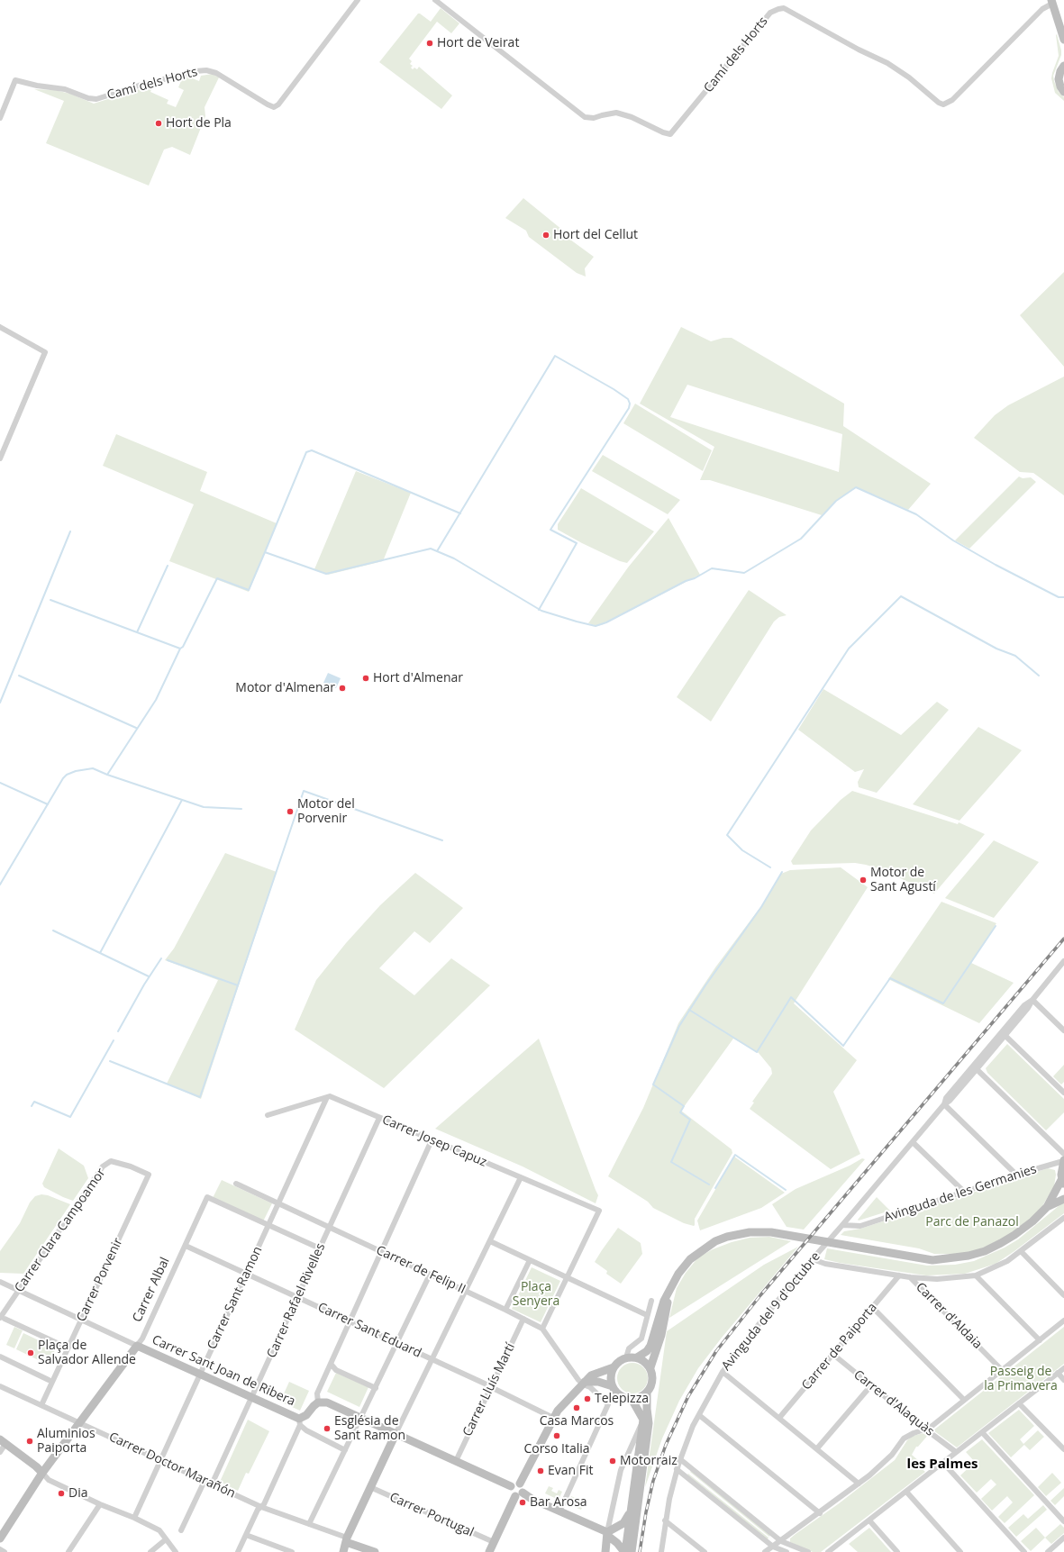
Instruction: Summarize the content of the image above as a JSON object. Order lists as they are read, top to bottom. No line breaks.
{"streets":{"street":["Camí dels Horts","Carrer Josep Capuz","Avinguda de les Germanies","Carrer Clara Campoamor","Carrer de Felip II","Carrer Porvenir","Carrer Albal","Carrer Sant Ramon","Carrer Rafael Rivelles","Avinguda del 9 d'Octubre","Carrer d'Aldaia","Carrer Sant Eduard","Carrer de Paiporta","Carrer Sant Joan de Ribera","Carrer Lluís Martí","Carrer d'Alaquàs","Carrer Doctor Marañón","Carrer Portugal"]},"crossings":[["Carrer Josep Capuz","Carrer Sant Ramon"],["Carrer Josep Capuz","Carrer Rafael Rivelles"],["Avinguda de les Germanies","Avinguda del 9 d'Octubre"],["Carrer Clara Campoamor","Carrer Porvenir"],["Carrer Clara Campoamor","Carrer Sant Joan de Ribera"],["Carrer de Felip II","Carrer Sant Ramon"],["Carrer de Felip II","Carrer Rafael Rivelles"],["Carrer de Felip II","Carrer Lluís Martí"],["Carrer Porvenir","Carrer Sant Joan de Ribera"],["Carrer Porvenir","Carrer Doctor Marañón"],["Carrer Albal","Carrer Sant Ramon"],["Carrer Albal","Carrer Sant Eduard"],["Carrer Albal","Carrer Sant Joan de Ribera"],["Carrer Albal","Carrer Doctor Marañón"],["Carrer Sant Ramon","Carrer Sant Eduard"],["Carrer Sant Ramon","Carrer Sant Joan de Ribera"],["Carrer Sant Ramon","Carrer Doctor Marañón"],["Carrer Rafael Rivelles","Carrer Sant Eduard"],["Carrer Rafael Rivelles","Carrer Sant Joan de Ribera"],["Carrer Rafael Rivelles","Carrer Doctor Marañón"],["Carrer Sant Eduard","Carrer Lluís Martí"],["Carrer de Paiporta","Carrer d'Alaquàs"]],"districts":["les Palmes"],"parks":["Parc de Panazol","Plaça Senyera","Passeig de la Primavera"],"places":["Hort de Veirat","Hort de Pla","Hort del Cellut","Hort d'Almenar","Motor d'Almenar","Motor del Porvenir","Motor de Sant Agustí","Plaça de Salvador Allende","Telepizza","Casa Marcos","Església de Sant Ramon","Corso Italia","Aluminios Paiporta","Motorraiz","Evan Fit","Dia","Bar Arosa"]}
